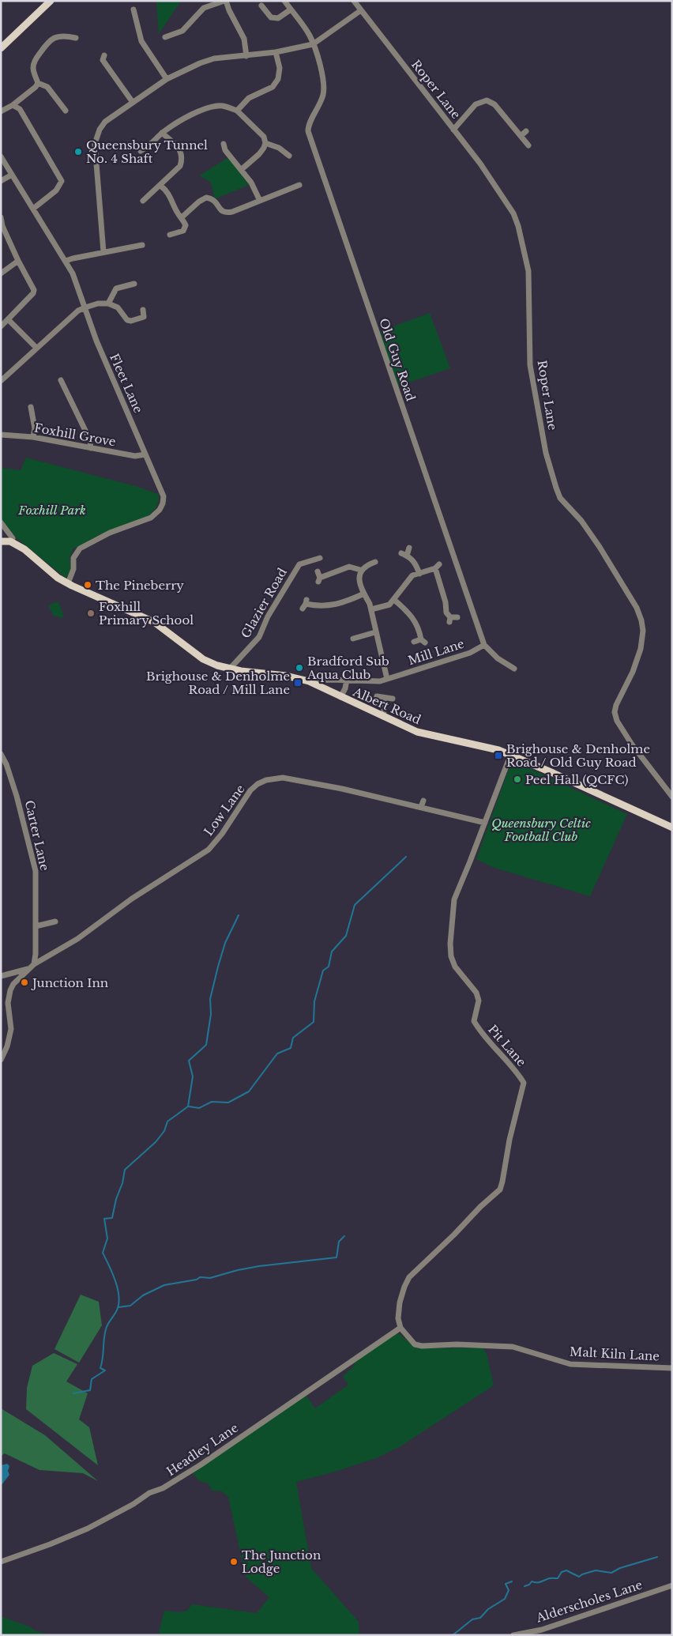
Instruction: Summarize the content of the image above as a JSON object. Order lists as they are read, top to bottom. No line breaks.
{"streets":{"main road":["Albert Road"],"street":["Roper Lane","Old Guy Road","Fleet Lane","Foxhill Grove","Glazier Road","Mill Lane","Low Lane","Carter Lane","Pit Lane","Malt Kiln Lane","Headley Lane","Alderscholes Lane"]},"crossings":[["Old Guy Road","Mill Lane"],["Fleet Lane","Foxhill Grove"],["Fleet Lane","Albert Road"],["Glazier Road","Albert Road"],["Mill Lane","Albert Road"],["Albert Road","Pit Lane"],["Low Lane","Carter Lane"],["Low Lane","Pit Lane"],["Pit Lane","Malt Kiln Lane"],["Pit Lane","Headley Lane"],["Malt Kiln Lane","Headley Lane"]],"parks":["Foxhill Park","Queensbury Celtic Football Club"],"places":{"other":["Queensbury Tunnel No. 4 Shaft","The Pineberry","Foxhill Primary School","Bradford Sub Aqua Club","Peel Hall (QCFC)","Junction Inn","The Junction Lodge"],"transit":["Brighouse & Denholme Road / Mill Lane","Brighouse & Denholme Road / Old Guy Road"]}}
